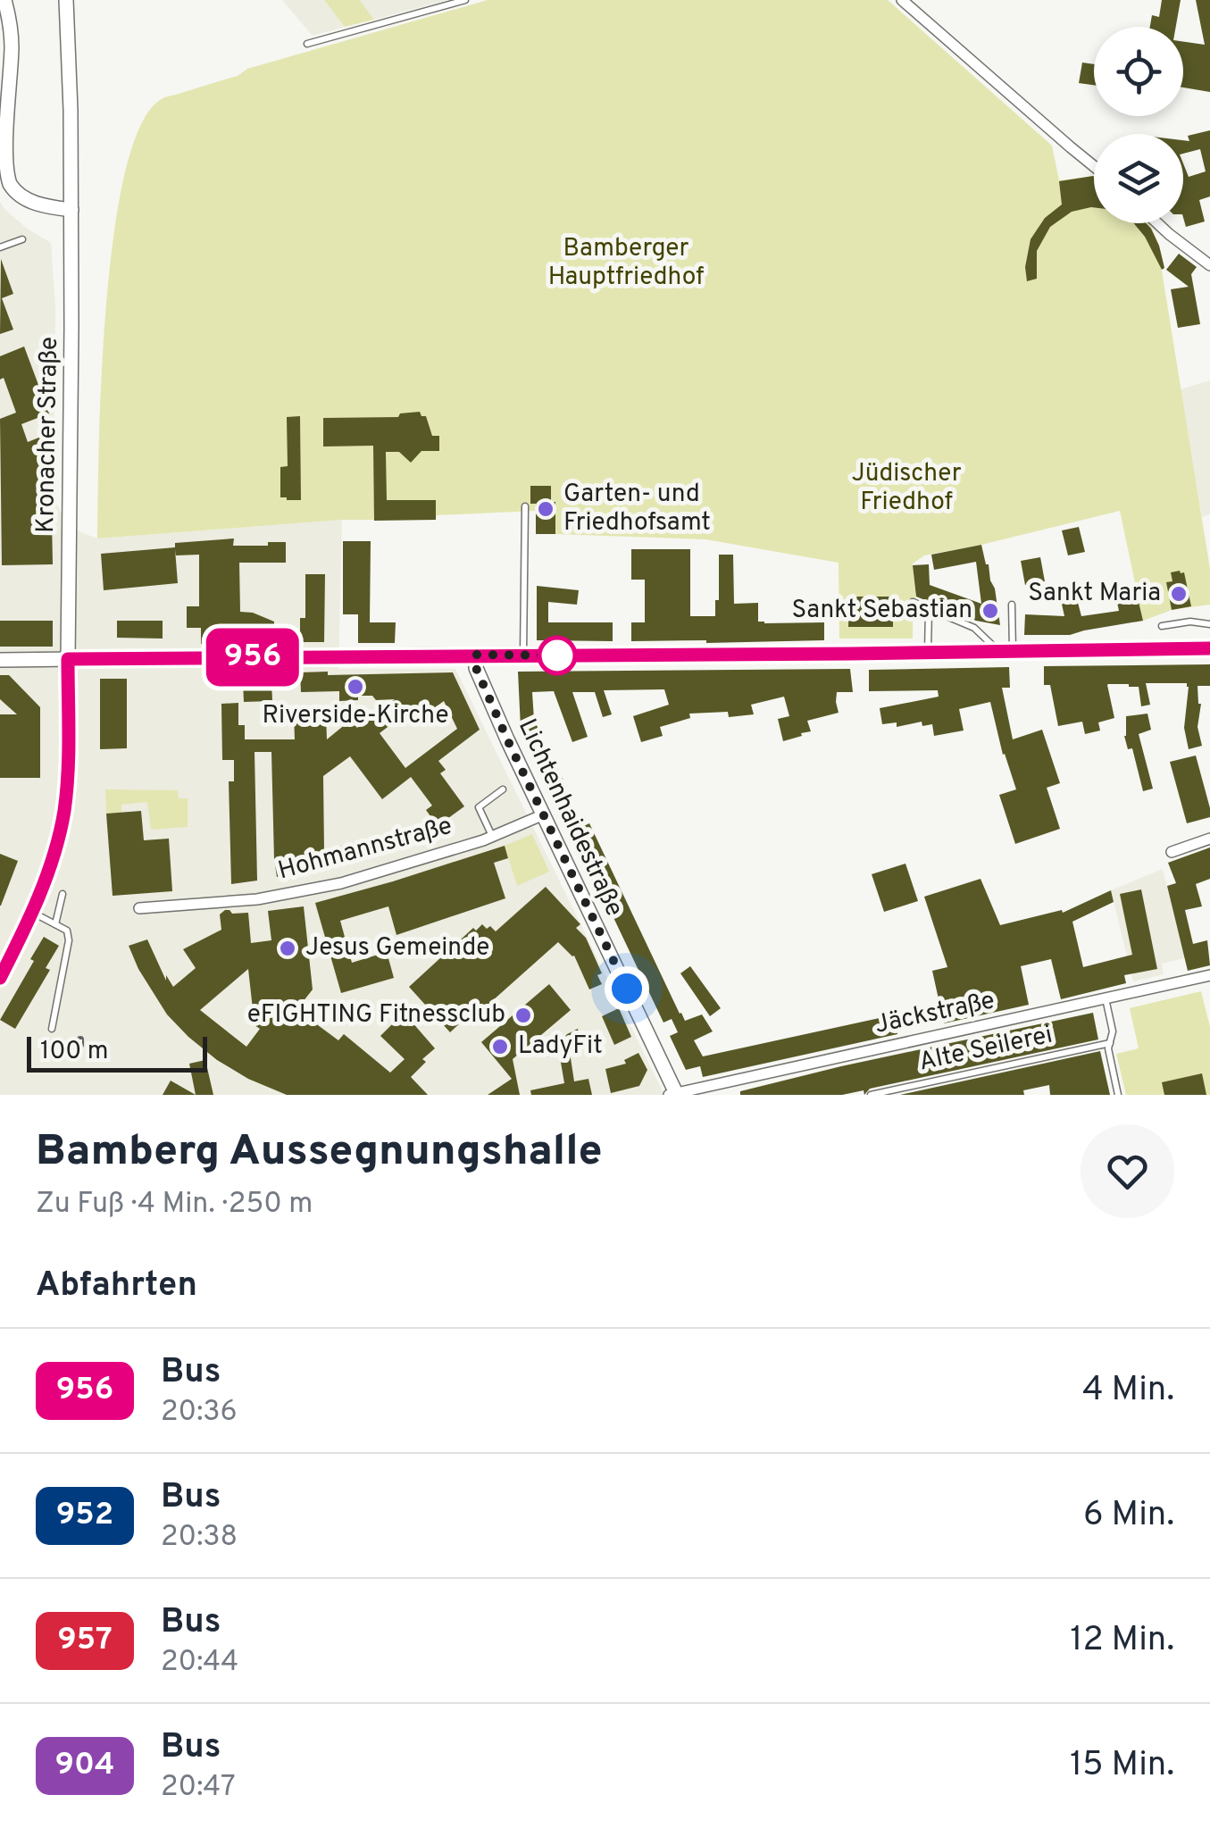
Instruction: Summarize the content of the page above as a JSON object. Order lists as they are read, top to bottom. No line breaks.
{"streets":{"street":["Kronacher Straße","Lichtenhaidestraße","Hohmannstraße","Jäckstraße"],"lane":["Alte Seilerei"]},"crossings":[["Lichtenhaidestraße","Hohmannstraße"],["Lichtenhaidestraße","Jäckstraße"]],"parks":["Bamberger Hauptfriedhof","Jüdischer Friedhof"],"places":["Garten- und Friedhofsamt","Sankt Maria","Sankt Sebastian","Riverside-Kirche","Jesus Gemeinde","eFIGHTING Fitnessclub","LadyFit"],"lines":["bus line 956"],"scale_bar":"100 m","page":{"on_map":"956","scale":"100 m","heading":[["Bamberg Aussegnungshalle","Zu Fuß · 4 Min. · 250 m"],"Abfahrten"],"list":[{"mark":"956","name":"Bus","note":"20:36","value":"4 Min."},{"mark":"952","name":"Bus","note":"20:38","value":"6 Min."},{"mark":"957","name":"Bus","note":"20:44","value":"12 Min."},{"mark":"904","name":"Bus","note":"20:47","value":"15 Min."}]}}
